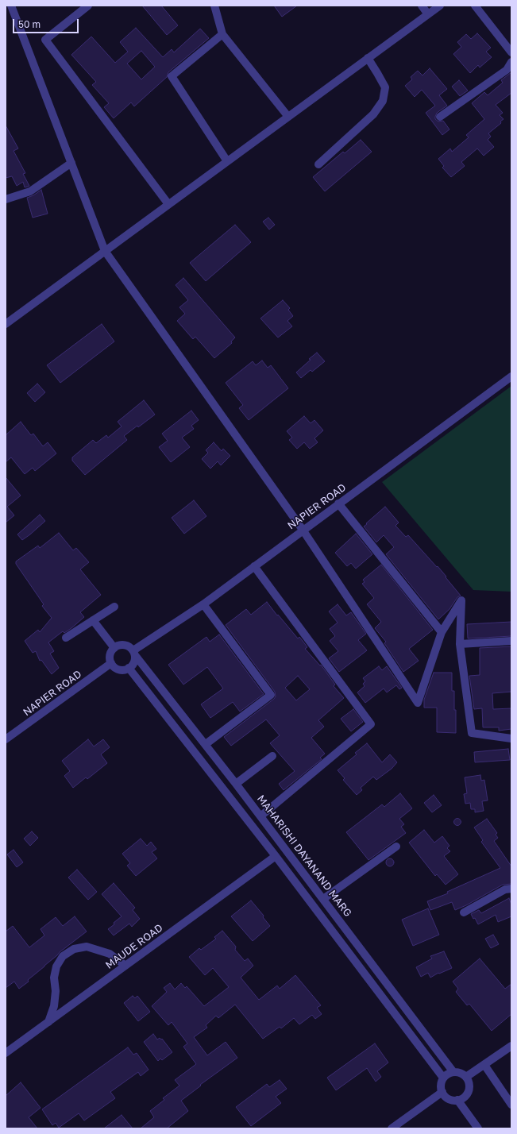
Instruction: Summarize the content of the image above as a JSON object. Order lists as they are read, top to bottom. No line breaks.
{"streets":{"street":["NAPIER ROAD","MAHARISHI DAYANAND MARG","MAUDE ROAD"]},"crossings":[["NAPIER ROAD","MAHARISHI DAYANAND MARG"]],"scale_bar":"50 m"}
